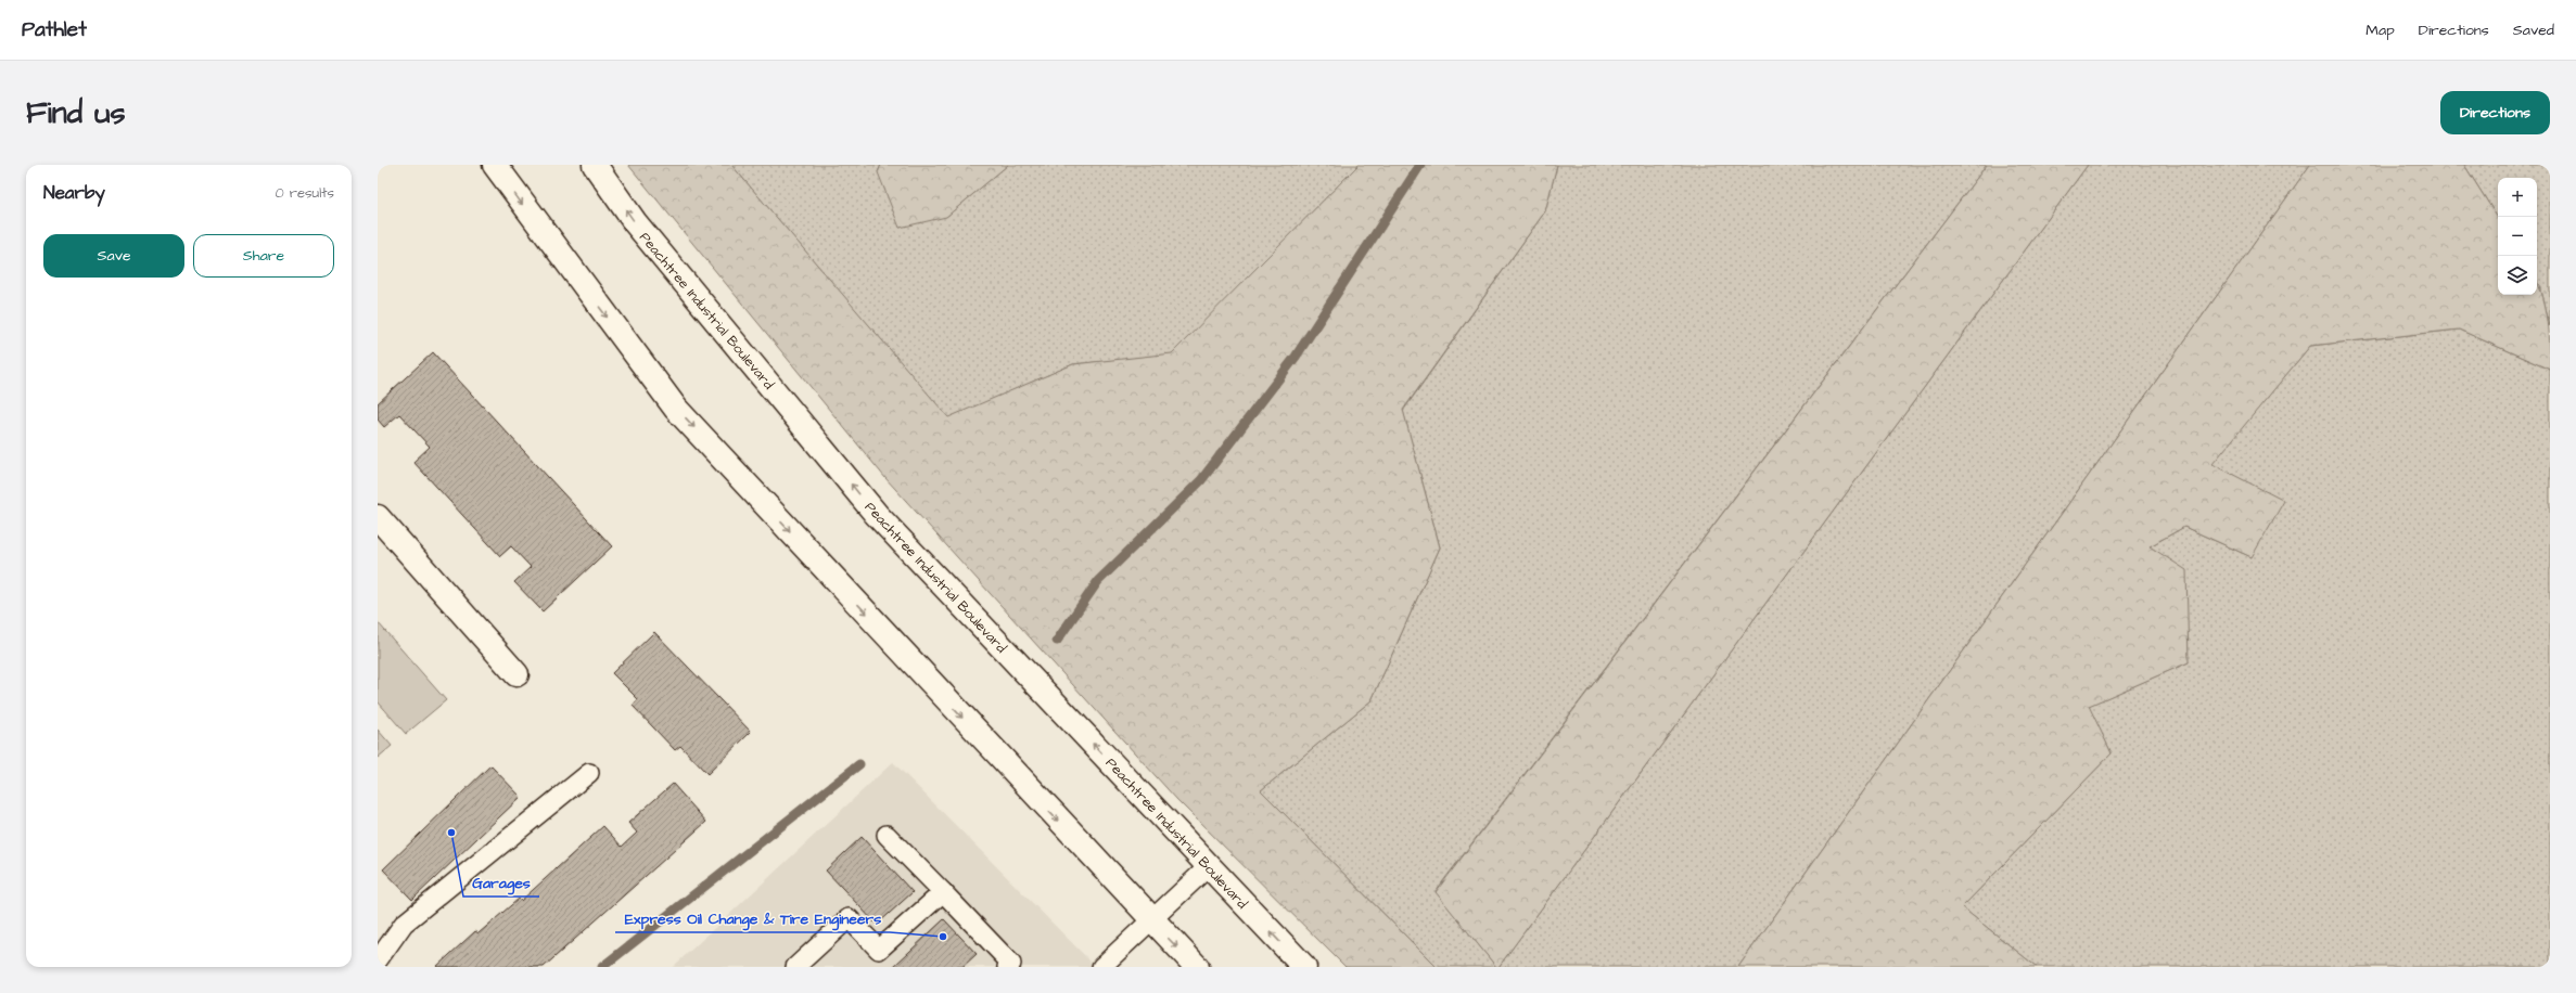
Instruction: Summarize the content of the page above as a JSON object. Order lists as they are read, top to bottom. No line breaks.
{"streets":{"main road":["Peachtree Industrial Boulevard"]},"places":["Garages","Express Oil Change & Tire Engineers"],"page":{"header":"Pathlet","nav":["Map","Directions","Saved"],"buttons":["Directions",["Save","Share"]],"title":"Find us","heading":["Nearby","0 results"],"map_buttons":["+","−"]}}
